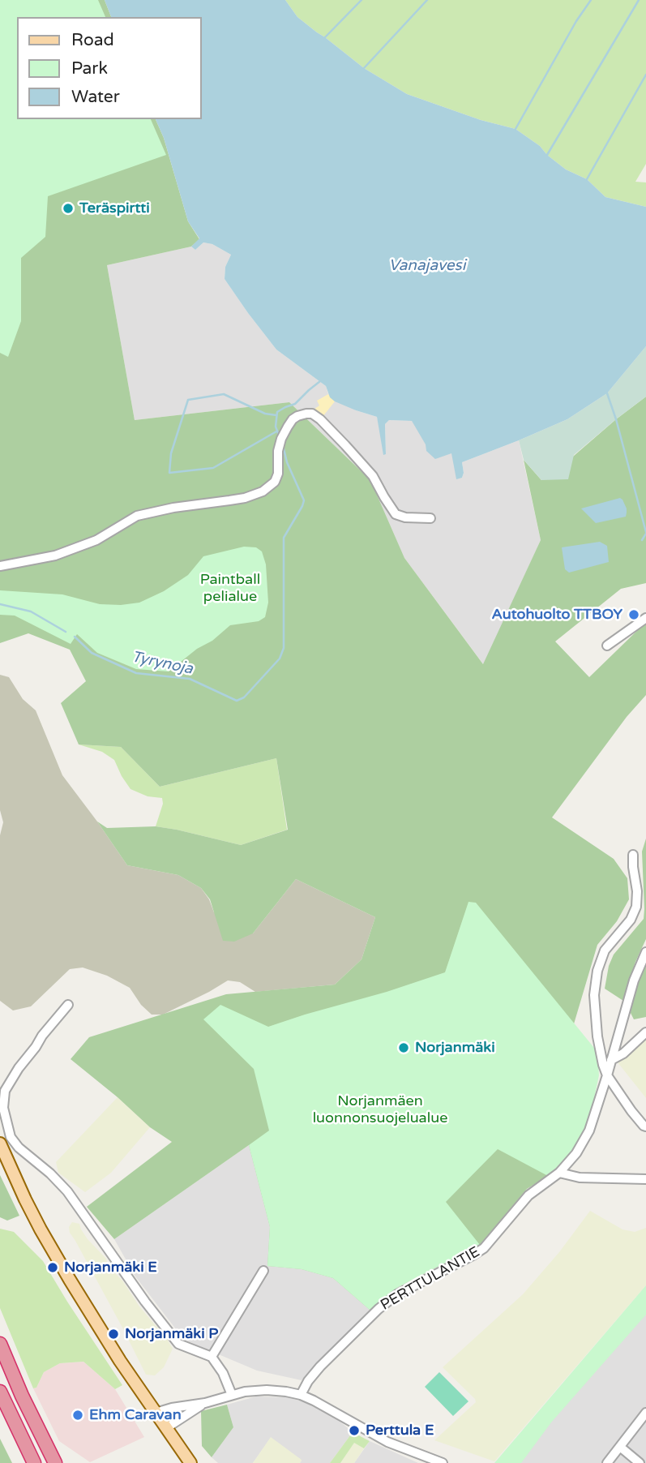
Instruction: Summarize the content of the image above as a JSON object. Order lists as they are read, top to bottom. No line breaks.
{"streets":{"street":["PERTTULANTIE"]},"water":["Vanajavesi","Tyrynoja"],"parks":["Paintball pelialue","Norjanmäen luonnonsuojelualue"],"places":["Teräspirtti","Autohuolto TTBOY","Norjanmäki","Norjanmäki E","Norjanmäki P","Ehm Caravan","Perttula E"],"legend":["Road","Park","Water"]}
